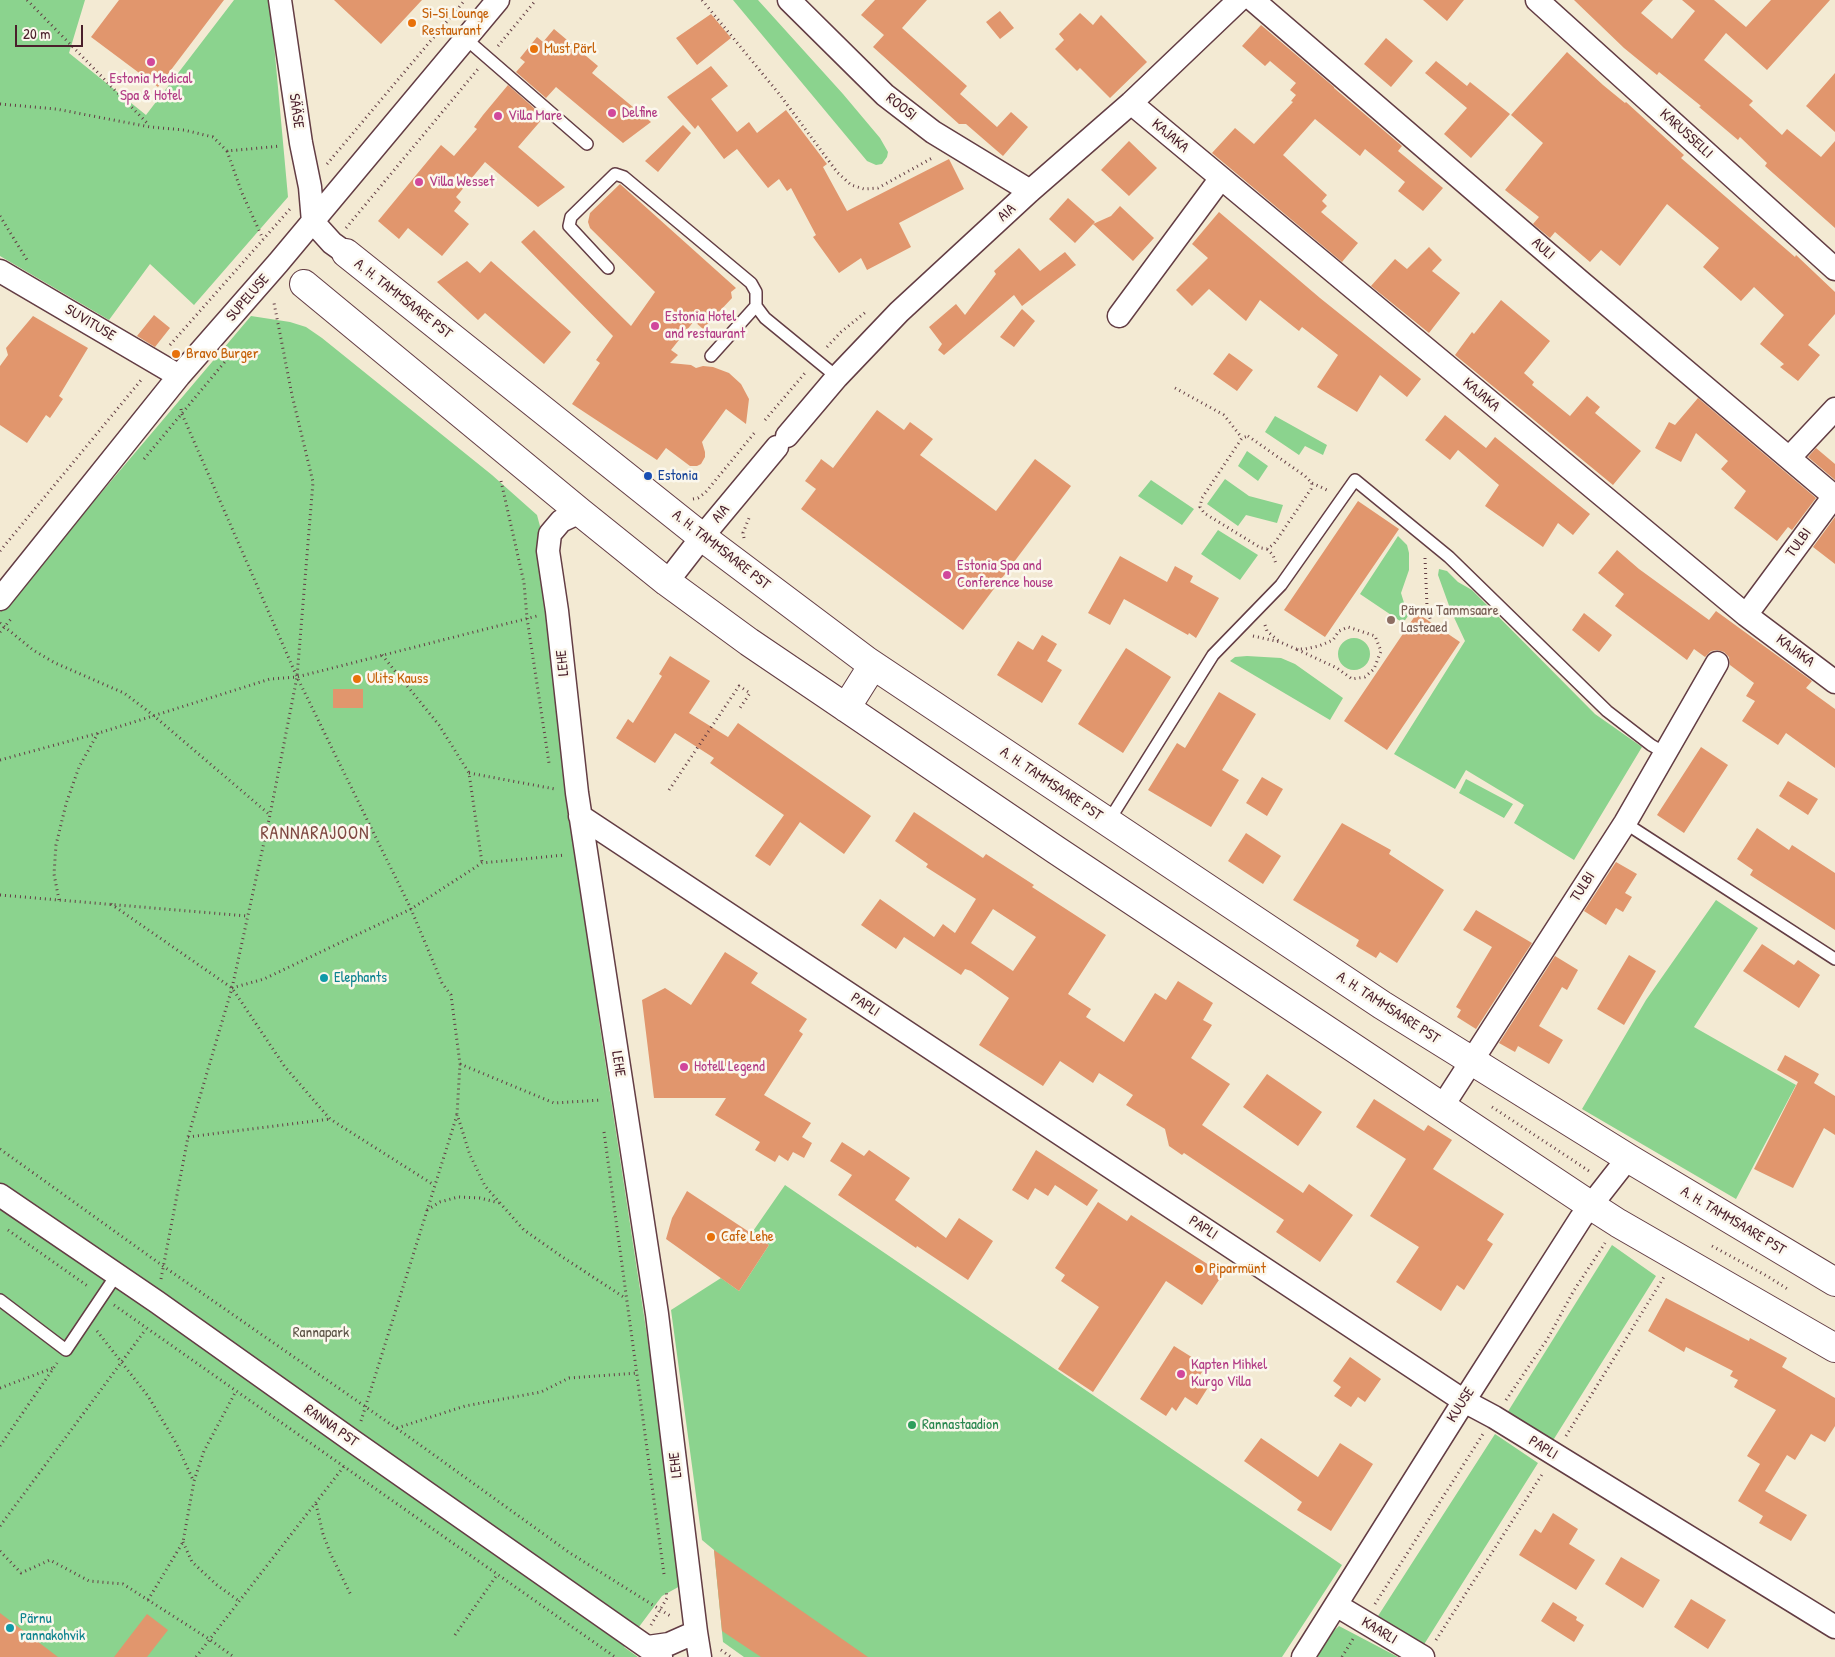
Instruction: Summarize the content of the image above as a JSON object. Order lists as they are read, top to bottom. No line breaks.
{"streets":{"street":["ROOSI","SÄÄSE","KARUSSELLI","KAJAKA","AIA","AULI","SUPELUSE","A. H. TAMMSAARE PST","SUVITUSE","TULBI","LEHE","PAPLI","KUUSE","RANNA PST","KAARLI"]},"crossings":[["ROOSI","AIA"],["SÄÄSE","SUPELUSE"],["SÄÄSE","A. H. TAMMSAARE PST"],["KAJAKA","AIA"],["KAJAKA","TULBI"],["AIA","A. H. TAMMSAARE PST"],["AULI","TULBI"],["SUPELUSE","A. H. TAMMSAARE PST"],["SUPELUSE","SUVITUSE"],["A. H. TAMMSAARE PST","TULBI"],["A. H. TAMMSAARE PST","KUUSE"],["LEHE","PAPLI"],["PAPLI","KUUSE"],["KUUSE","KAARLI"]],"districts":["RANNARAJOON"],"parks":["Rannapark"],"places":["Si-Si Lounge Restaurant","Must Pärl","Estonia Medical Spa & Hotel","Delfine","Villa Mare","Villa Wesset","Estonia Hotel and restaurant","Bravo Burger","Estonia","Estonia Spa and Conference house","Pärnu Tammsaare Lasteaed","Ulits Kauss","Elephants","Hotell Legend","Cafe Lehe","Piparmünt","Kapten Mihkel Kurgo Villa","Rannastaadion","Pärnu rannakohvik"],"scale_bar":"20 m"}
